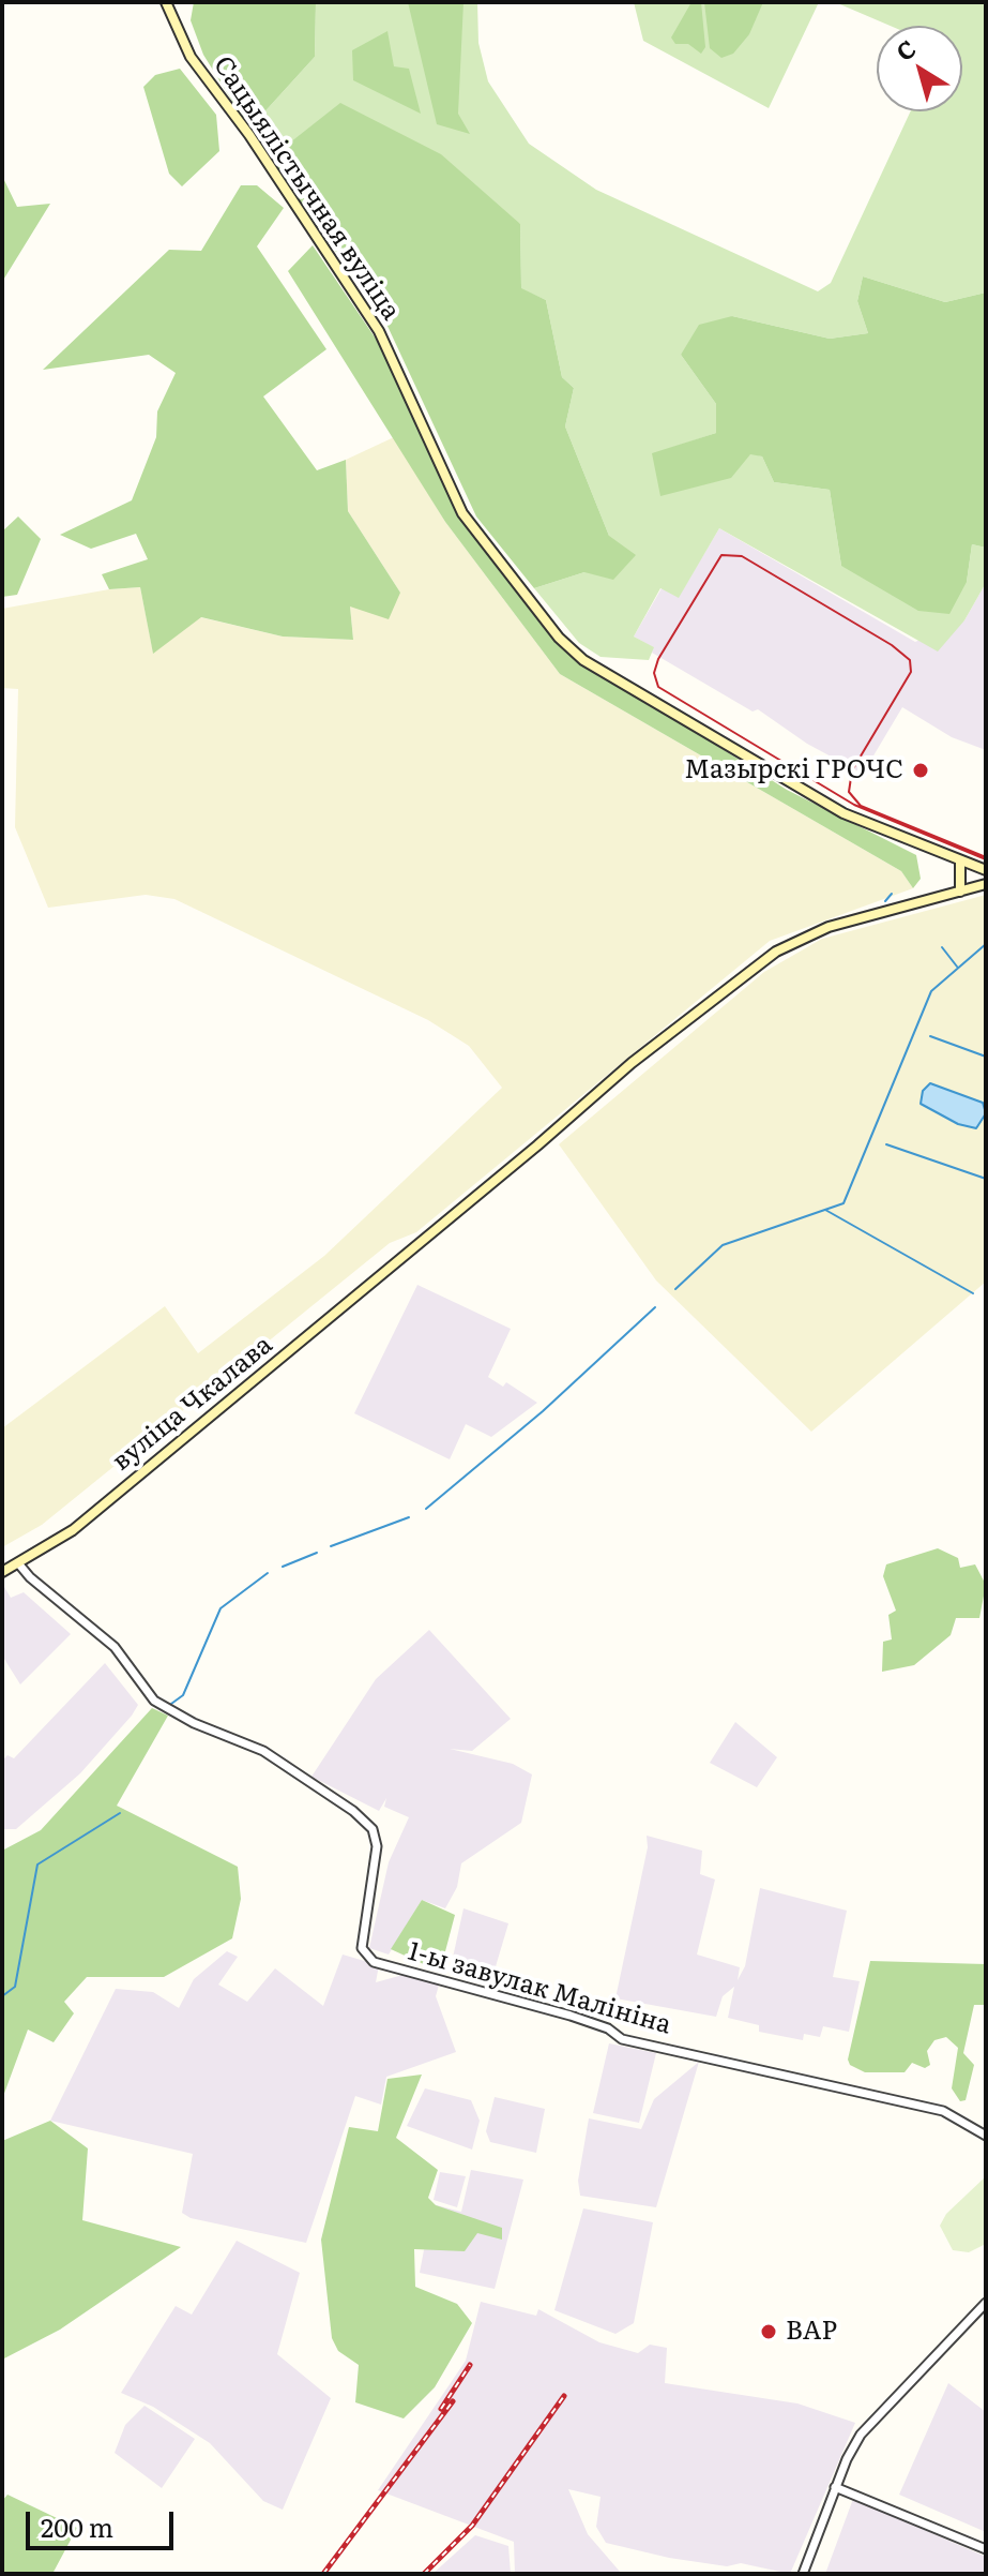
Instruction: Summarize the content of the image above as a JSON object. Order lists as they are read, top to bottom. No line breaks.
{"streets":{"main road":["Сацыялістычная вуліца","вуліца Чкалава"],"street":["1-ы завулак Малініна"]},"crossings":[["вуліца Чкалава","1-ы завулак Малініна"]],"places":["Мазырскі ГРОЧС","ВАР"],"scale_bar":"200 m","north":"top left"}
